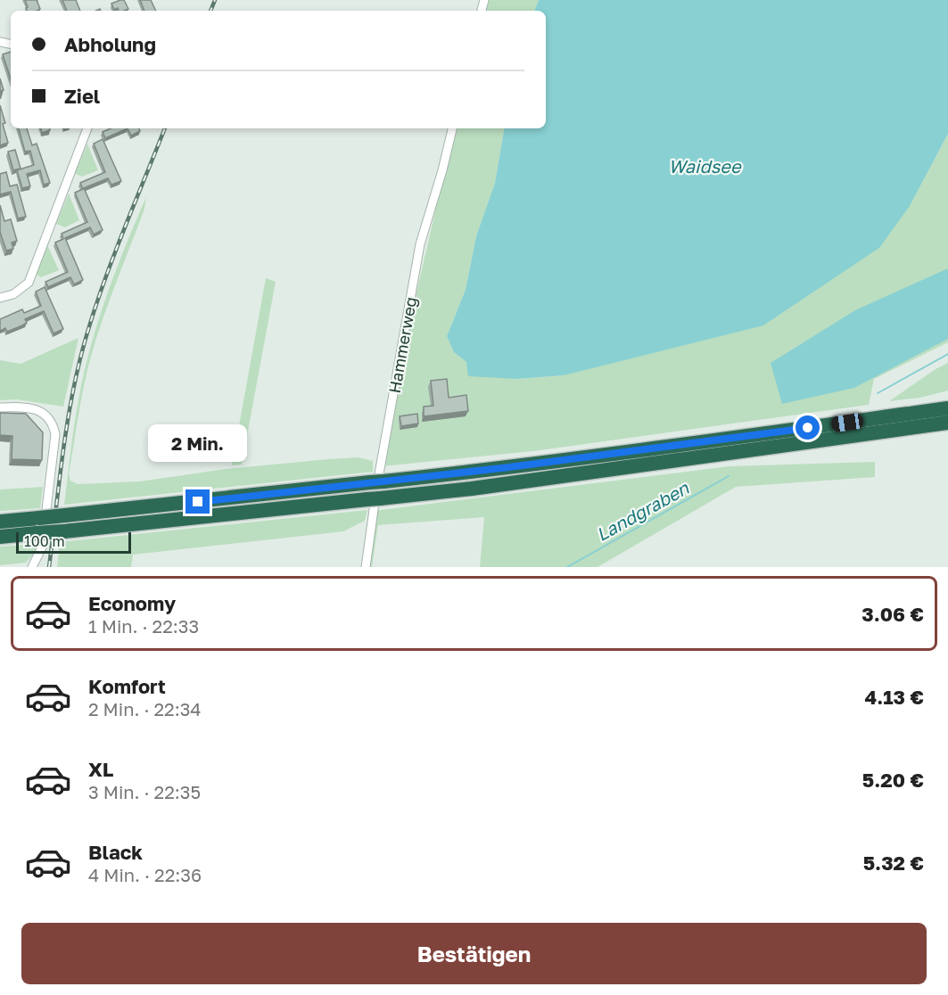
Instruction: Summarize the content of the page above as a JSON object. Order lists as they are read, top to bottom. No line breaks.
{"streets":{"street":["Hammerweg"]},"water":["Waidsee","Landgraben"],"scale_bar":"100 m","page":{"banner":["Abholung","Ziel"],"bubble":"2 Min.","scale":"100 m","list":[{"name":"Economy","note":"1 Min. · 22:33","value":"3.06 €"},{"name":"Komfort","note":"2 Min. · 22:34","value":"4.13 €"},{"name":"XL","note":"3 Min. · 22:35","value":"5.20 €"},{"name":"Black","note":"4 Min. · 22:36","value":"5.32 €"}],"buttons":"Bestätigen"}}
